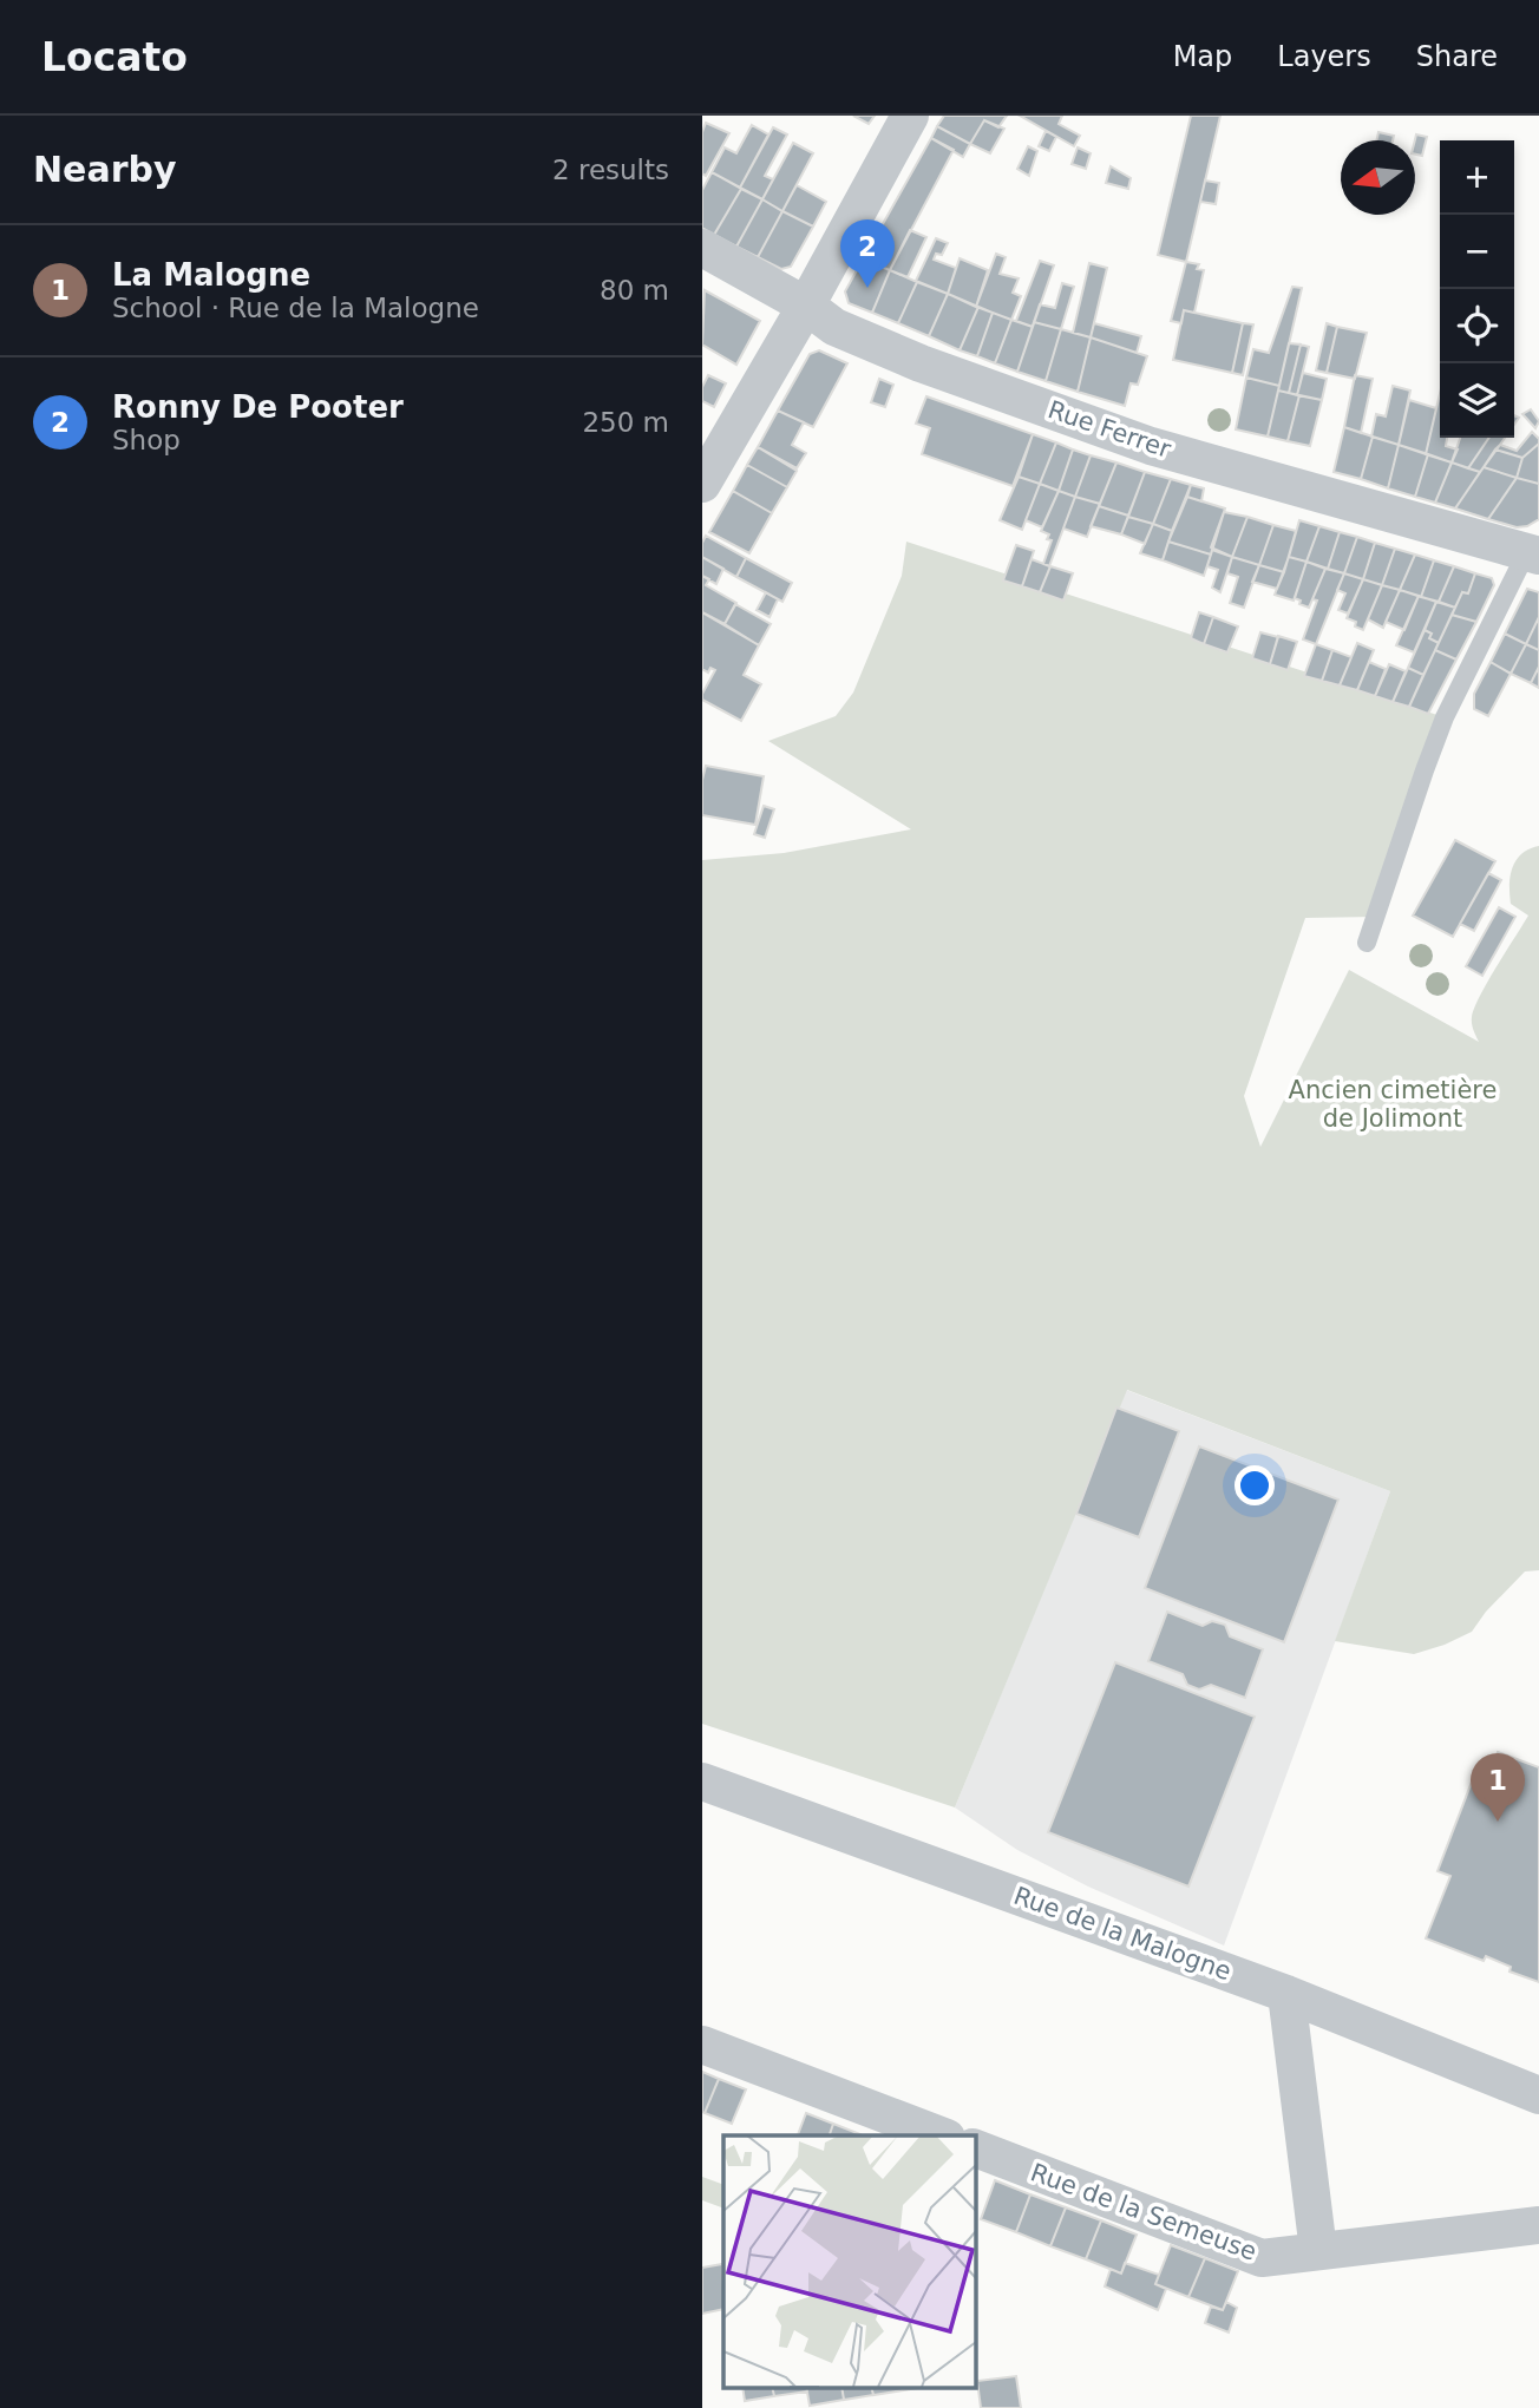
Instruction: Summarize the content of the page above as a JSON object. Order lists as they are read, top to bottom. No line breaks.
{"streets":{"street":["Rue Ferrer","Rue de la Malogne","Rue de la Semeuse"]},"parks":["Ancien cimetière de Jolimont"],"north":"left","page":{"header":"Locato","nav":["Map","Layers","Share"],"heading":["Nearby","2 results"],"map_buttons":["+","−"],"pins":["2","1"],"list":[{"mark":"1","name":"La Malogne","note":"School · Rue de la Malogne","value":"80 m"},{"mark":"2","name":"Ronny De Pooter","note":"Shop","value":"250 m"}]}}
